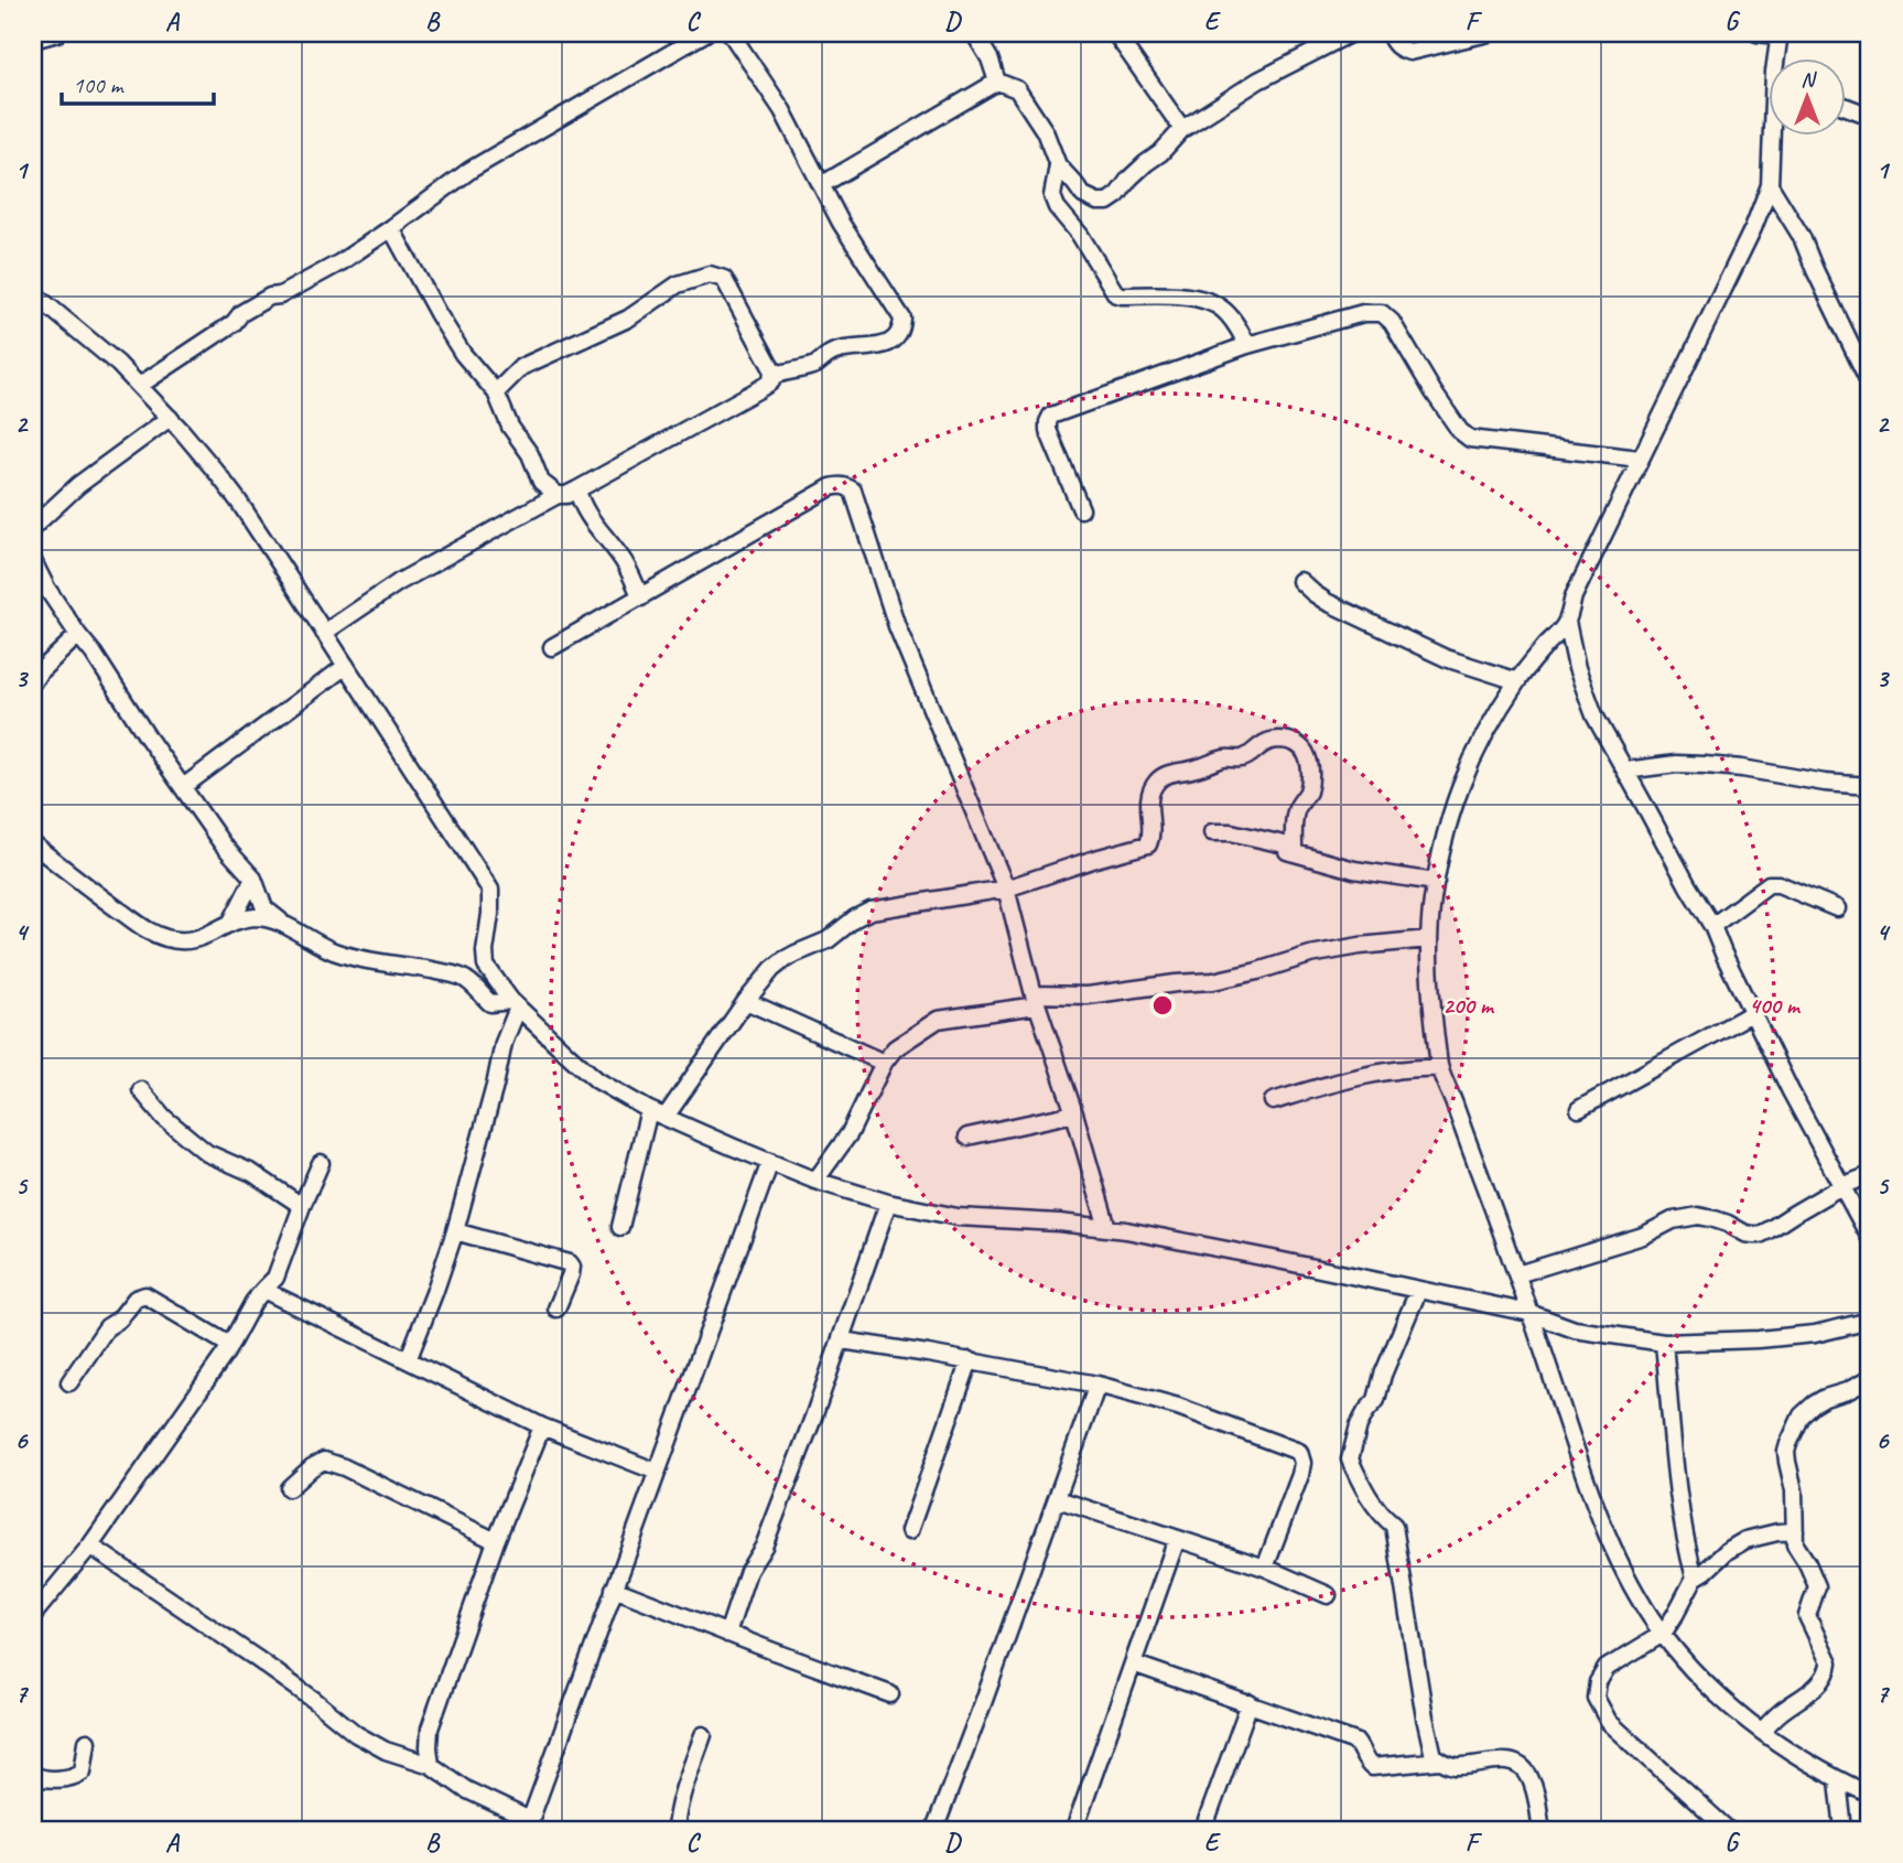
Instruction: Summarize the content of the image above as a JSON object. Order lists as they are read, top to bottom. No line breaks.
{"scale_bar":"100 m","north":"top","grid":{"columns":["A","B","C","D","E","F","G"],"rows":["1","2","3","4","5","6","7"]},"rings":["200 m","400 m"]}
